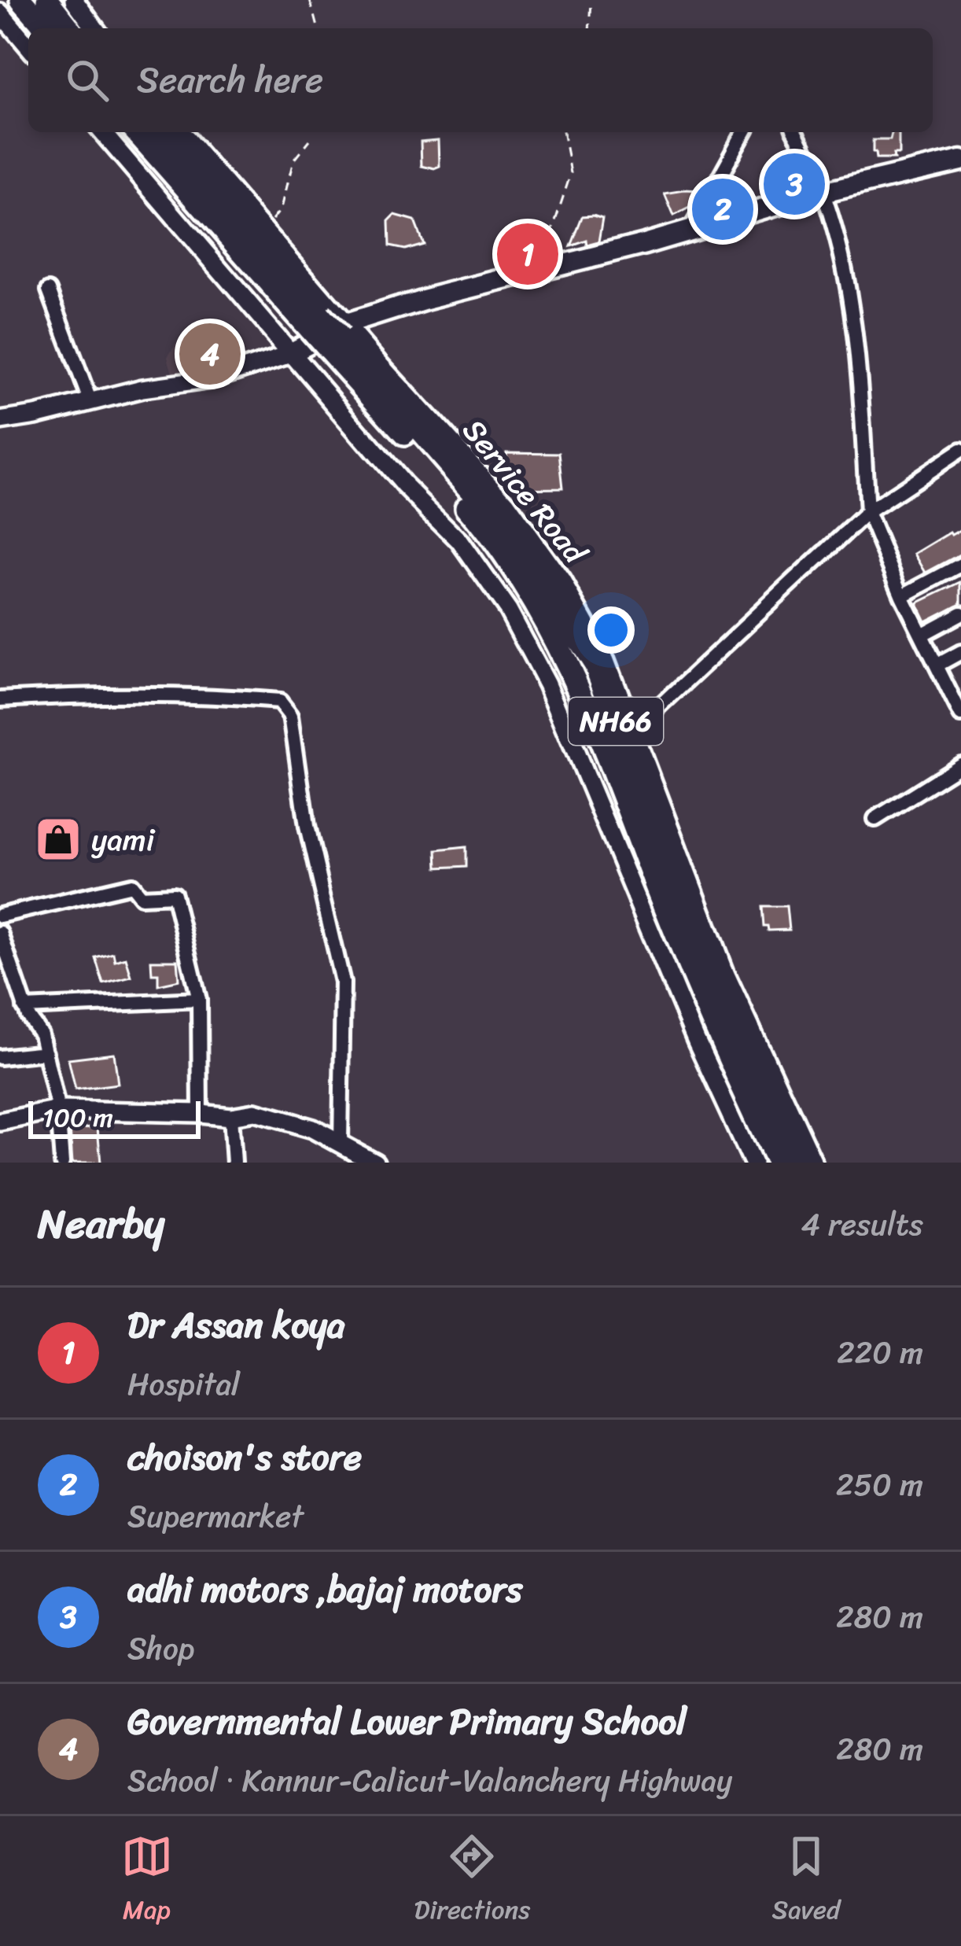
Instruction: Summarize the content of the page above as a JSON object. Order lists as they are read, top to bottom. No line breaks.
{"streets":{"highway":["NH66"],"street":["Service Road"]},"crossings":[["Service Road","NH66"]],"places":{"shop":["yami"]},"scale_bar":"100 m","page":{"search":"Search here","pins":["3","2","1","4"],"scale":"100 m","heading":["Nearby","4 results"],"list":[{"mark":"1","name":"Dr Assan koya","note":"Hospital","value":"220 m"},{"mark":"2","name":"choison's store","note":"Supermarket","value":"250 m"},{"mark":"3","name":"adhi motors ,bajaj motors","note":"Shop","value":"280 m"},{"mark":"4","name":"Governmental Lower Primary School","note":"School · Kannur-Calicut-Valanchery Highway","value":"280 m"}],"nav":["Map","Directions","Saved"]}}
